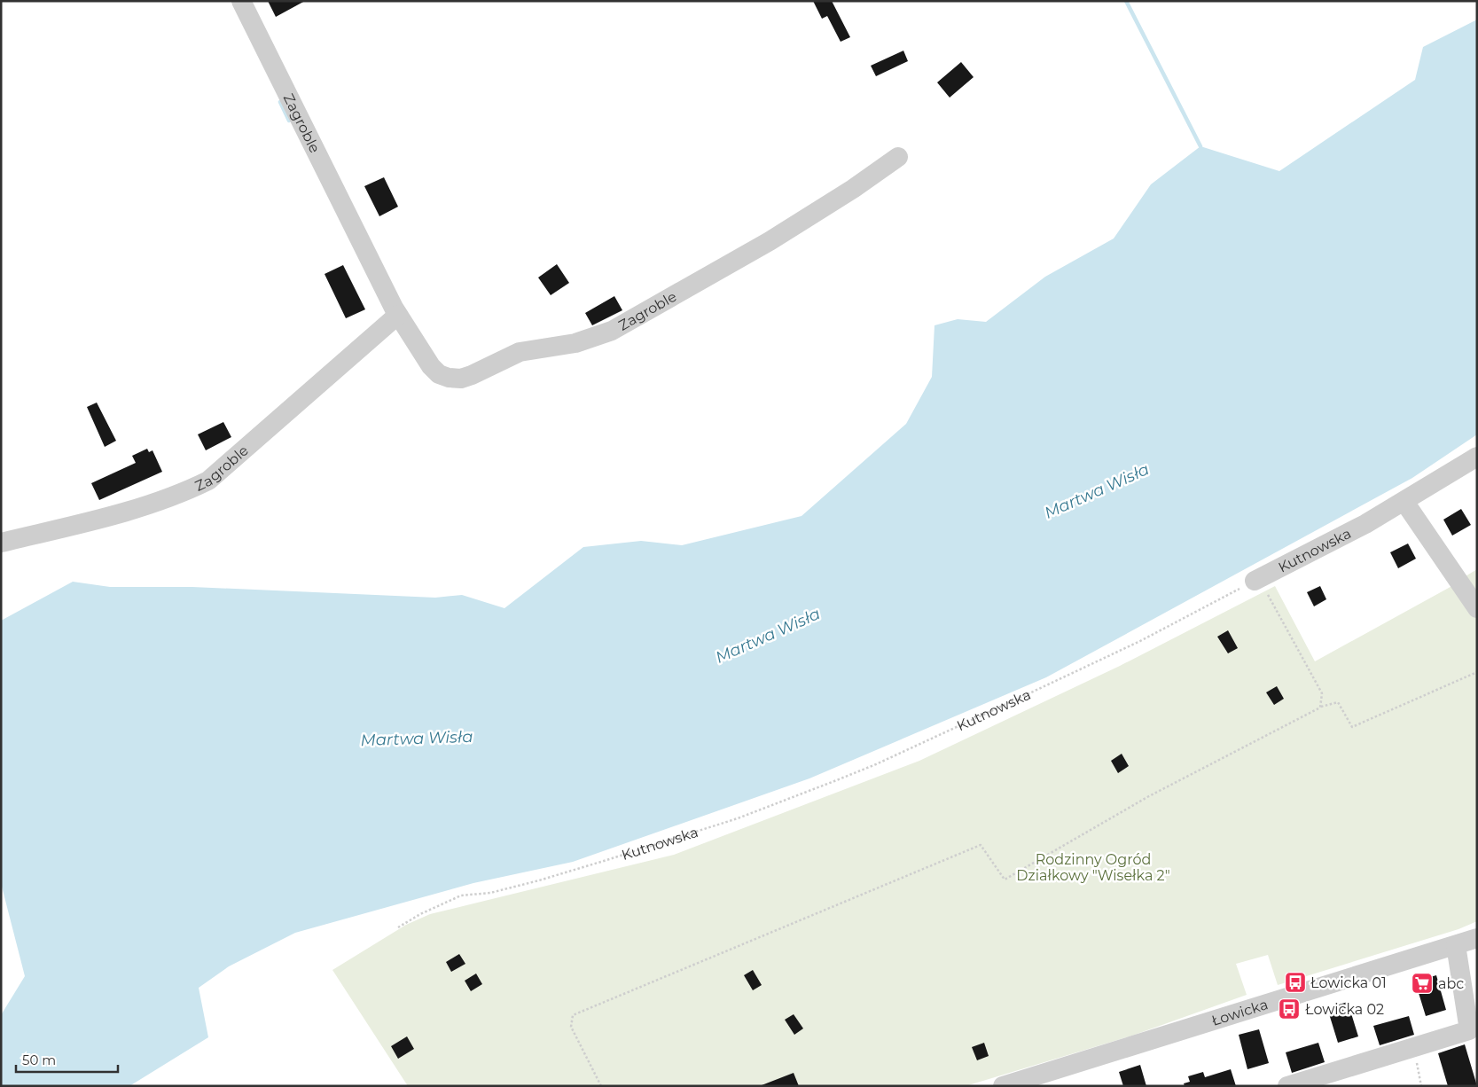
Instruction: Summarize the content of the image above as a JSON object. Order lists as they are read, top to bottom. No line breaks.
{"streets":{"street":["Zagroble","Kutnowska","Łowicka"]},"water":["Martwa Wisła"],"parks":["Rodzinny Ogród Działkowy \"Wisełka 2\""],"places":{"bus stop":["Łowicka 01","Łowicka 02"],"supermarket":["abc"]},"scale_bar":"50 m"}
